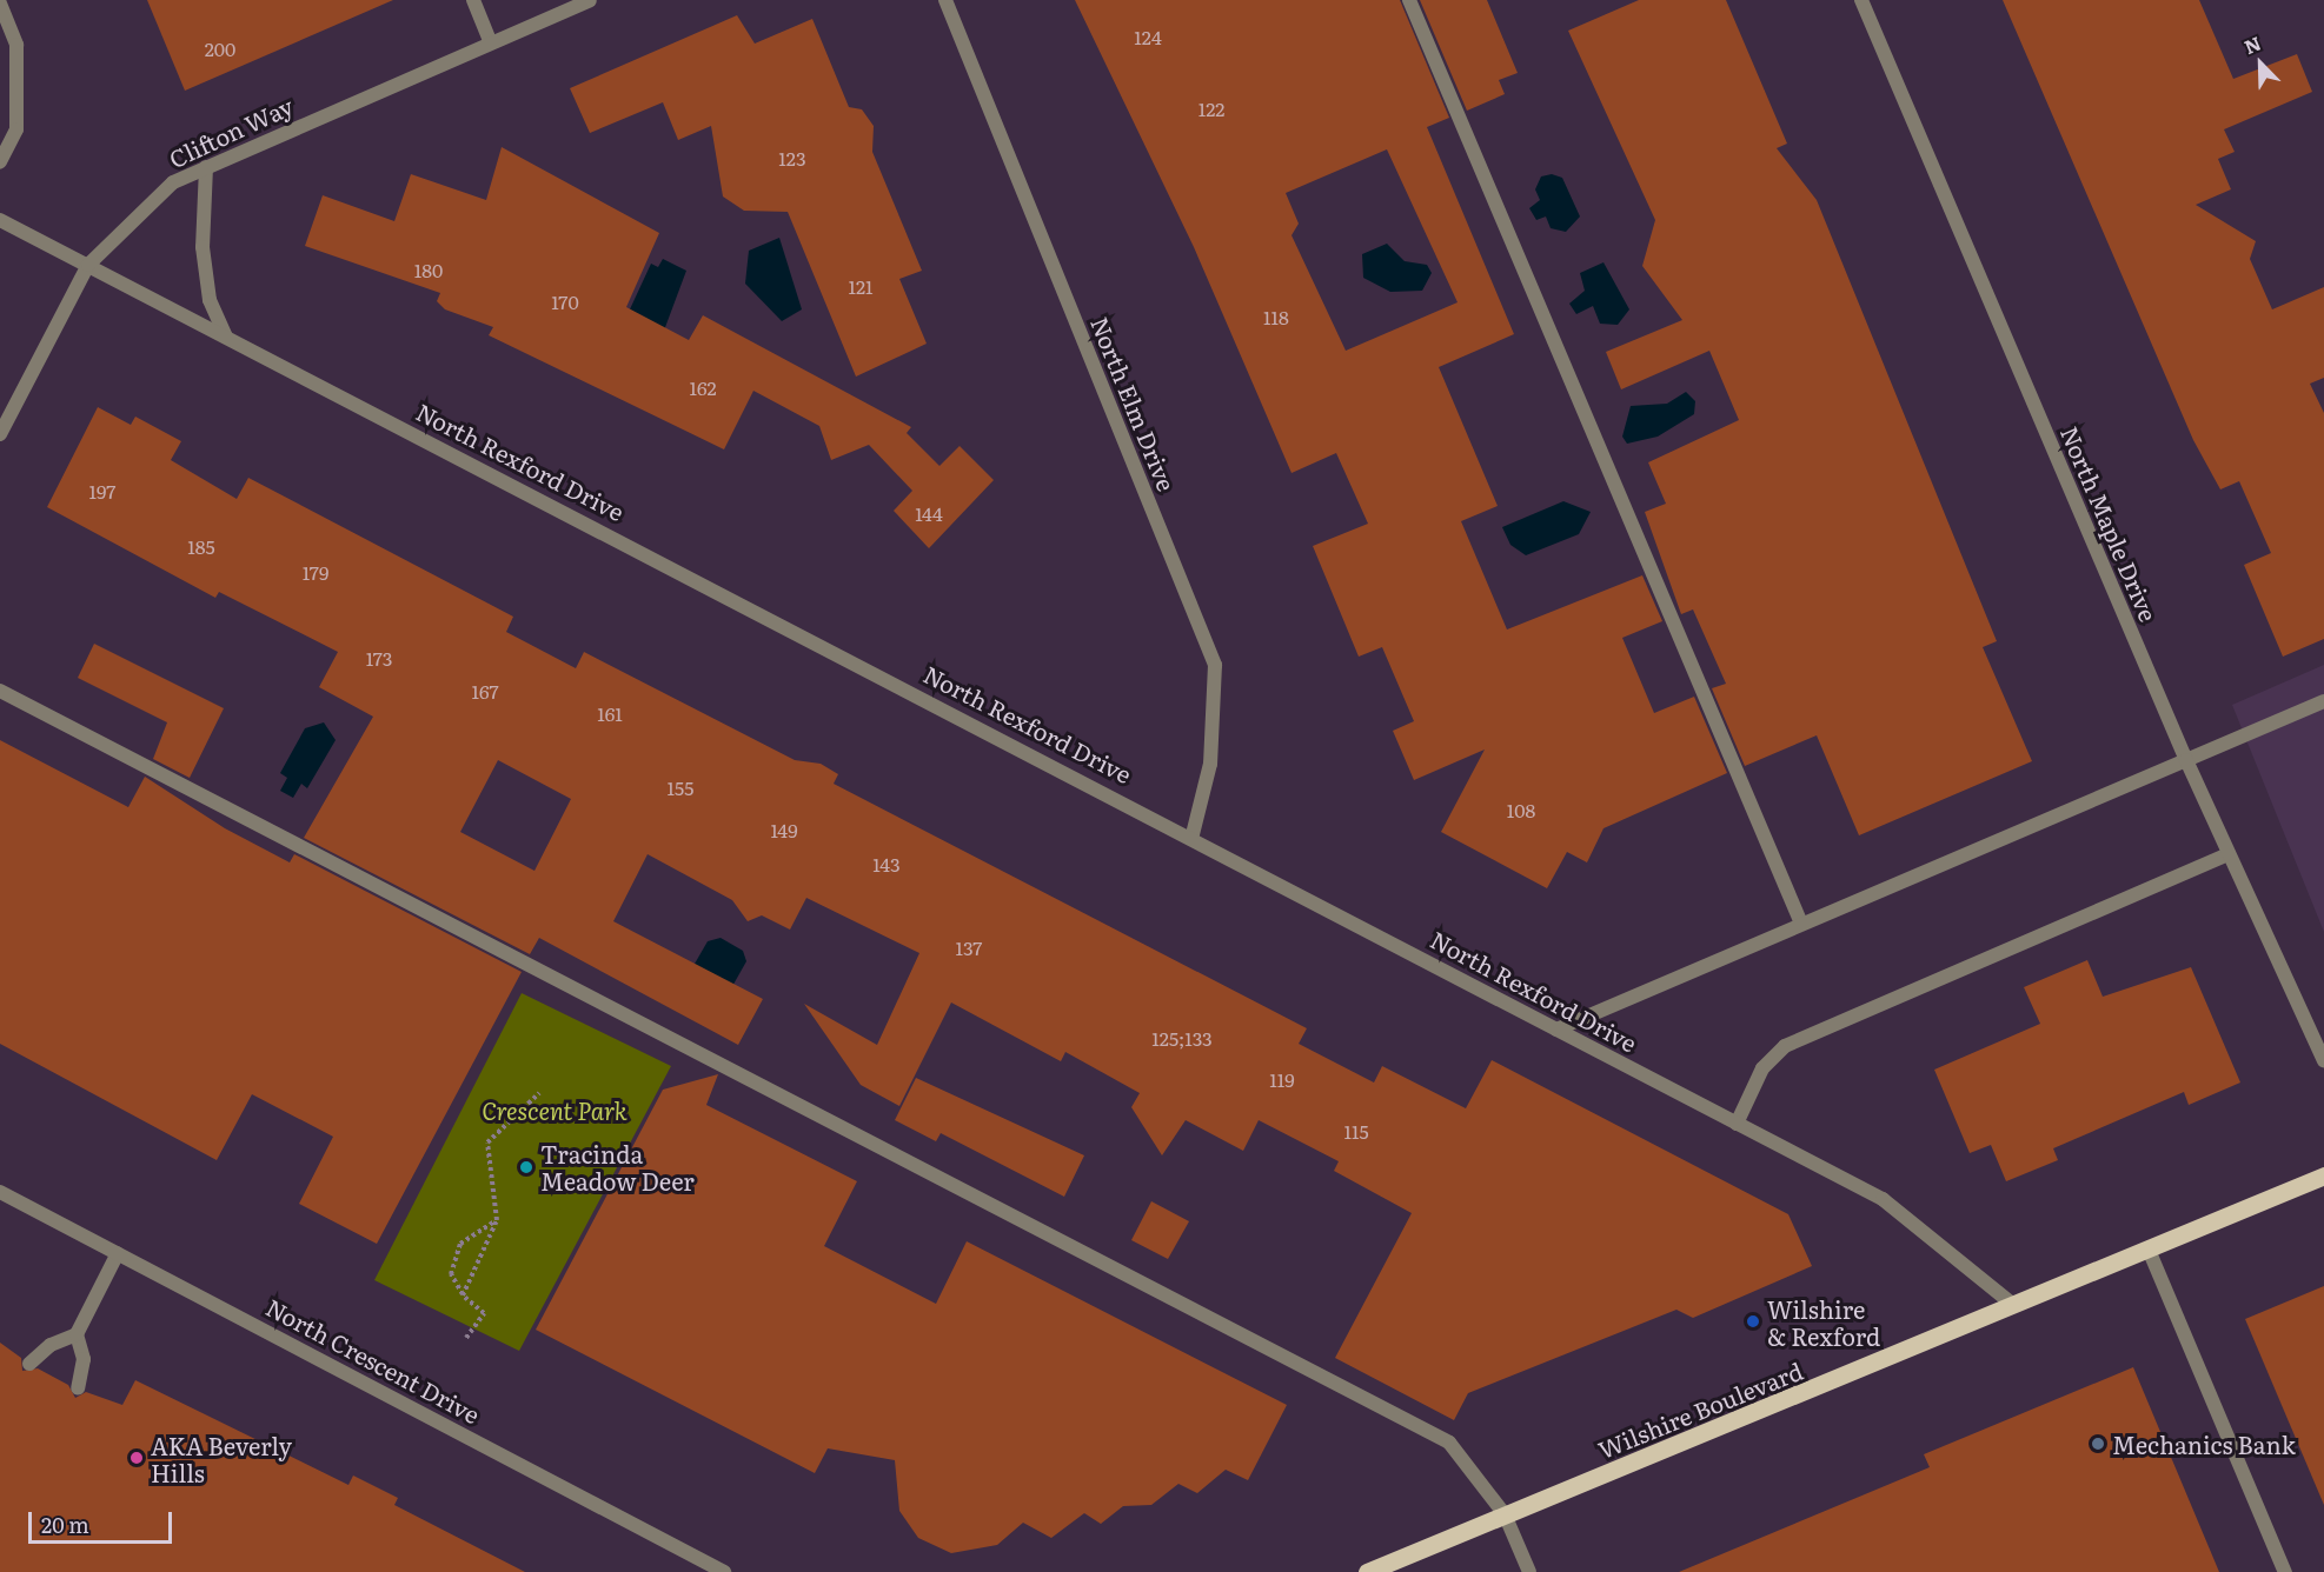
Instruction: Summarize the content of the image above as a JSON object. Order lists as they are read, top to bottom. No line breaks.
{"streets":{"main road":["Wilshire Boulevard"],"street":["Clifton Way","North Elm Drive","North Rexford Drive","North Maple Drive","North Crescent Drive"]},"crossings":[["Clifton Way","North Rexford Drive"],["North Elm Drive","North Rexford Drive"],["North Rexford Drive","Wilshire Boulevard"]],"parks":["Crescent Park"],"places":["Tracinda Meadow Deer","Wilshire & Rexford","Mechanics Bank","AKA Beverly Hills"],"house_numbers":["124","200","122","123","180","121","170","118","162","197","144","185","179","173","167","161","155","108","149","143","137","125;133","119","115"],"scale_bar":"20 m","north":"top left"}
